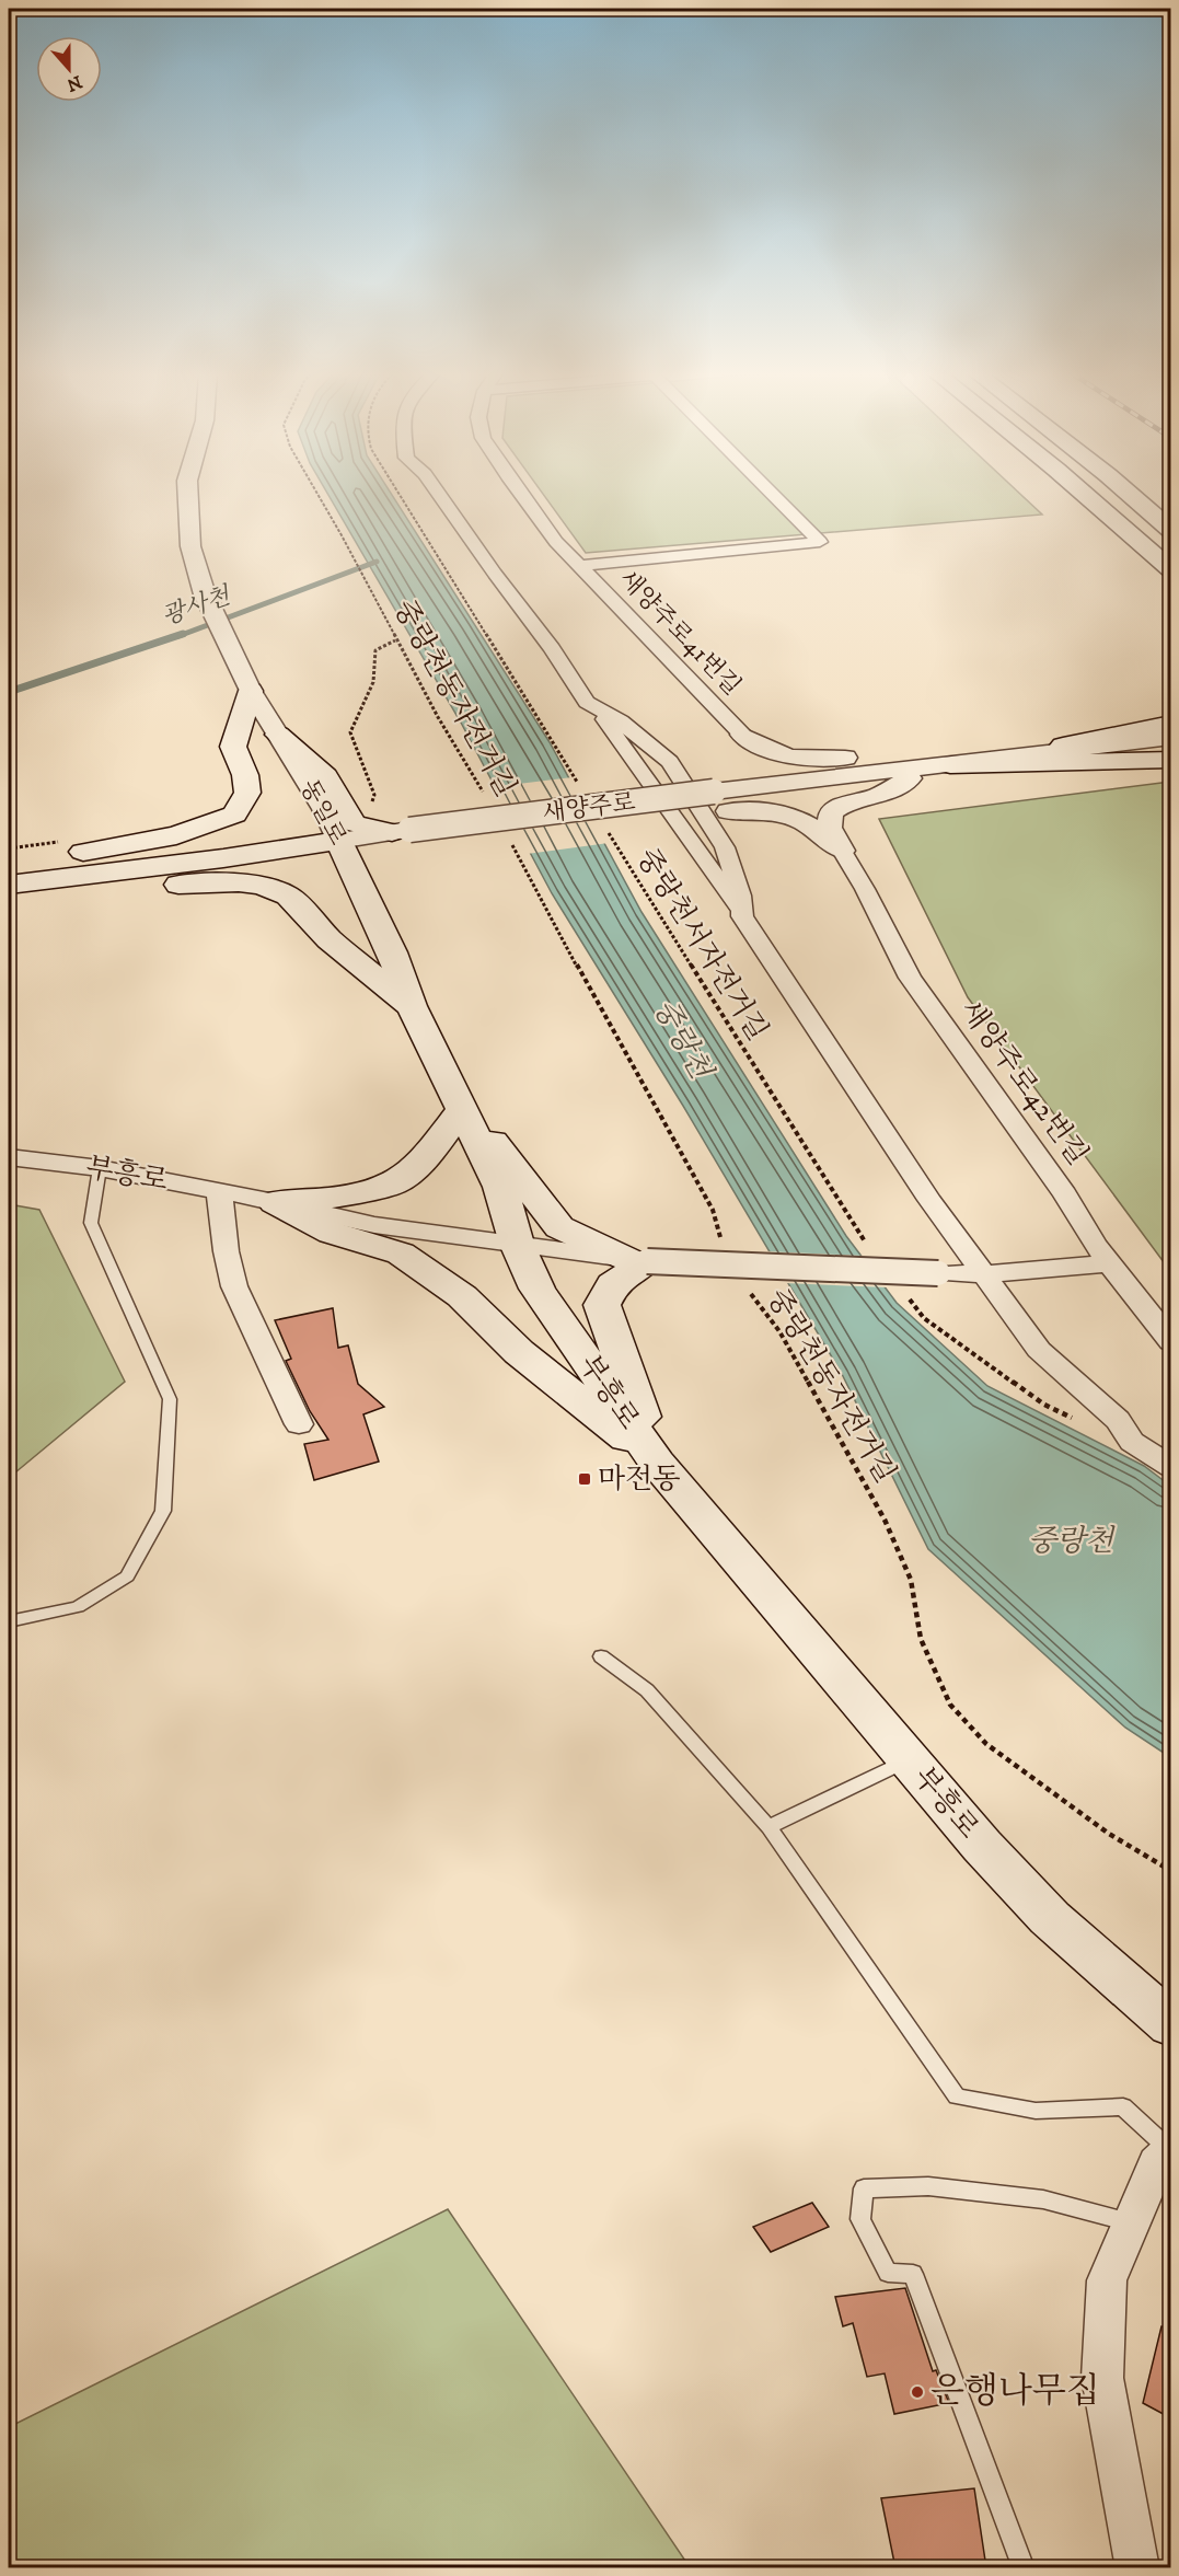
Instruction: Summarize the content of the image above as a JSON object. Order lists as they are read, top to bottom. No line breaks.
{"streets":{"main road":["새양주로","동일로","부흥로"],"street":["새양주로41번길","새양주로42번길"],"path":["중랑천동자전거길","중랑천서자전거길"]},"crossings":[["새양주로","동일로"],["동일로","부흥로"]],"water":["광사천","중랑천"],"places":{"transit":["마전동"],"other":["은행나무집"]},"north":"bottom"}
